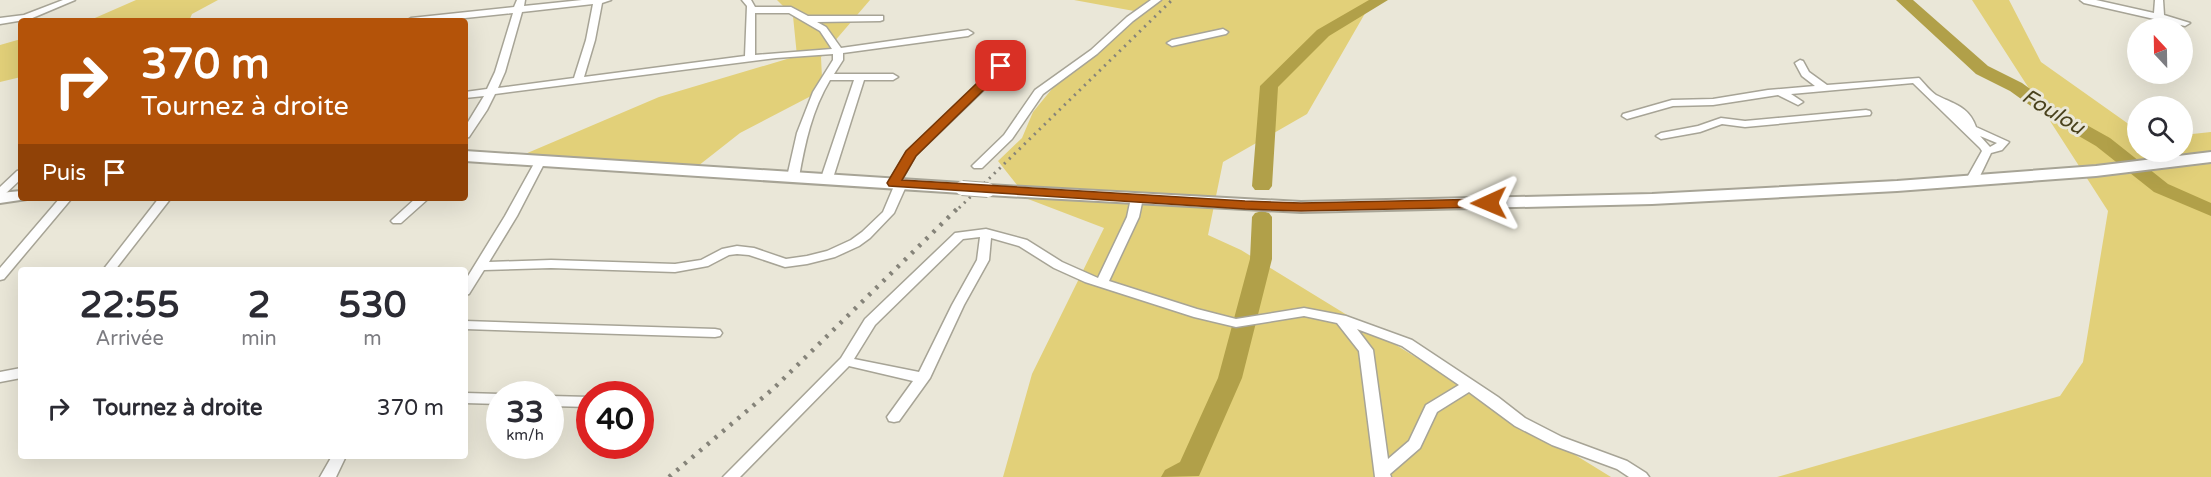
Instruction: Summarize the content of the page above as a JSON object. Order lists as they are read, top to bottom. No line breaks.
{"water":["Foulou"],"north":"top","page":{"turn":["370 m","Tournez à droite"],"then":"Puis","eta":["22:55","Arrivée","2","min","530","m"],"list":[{"name":"Tournez à droite","value":"370 m"}],"speed":"33 km/h","limit":"40"}}
